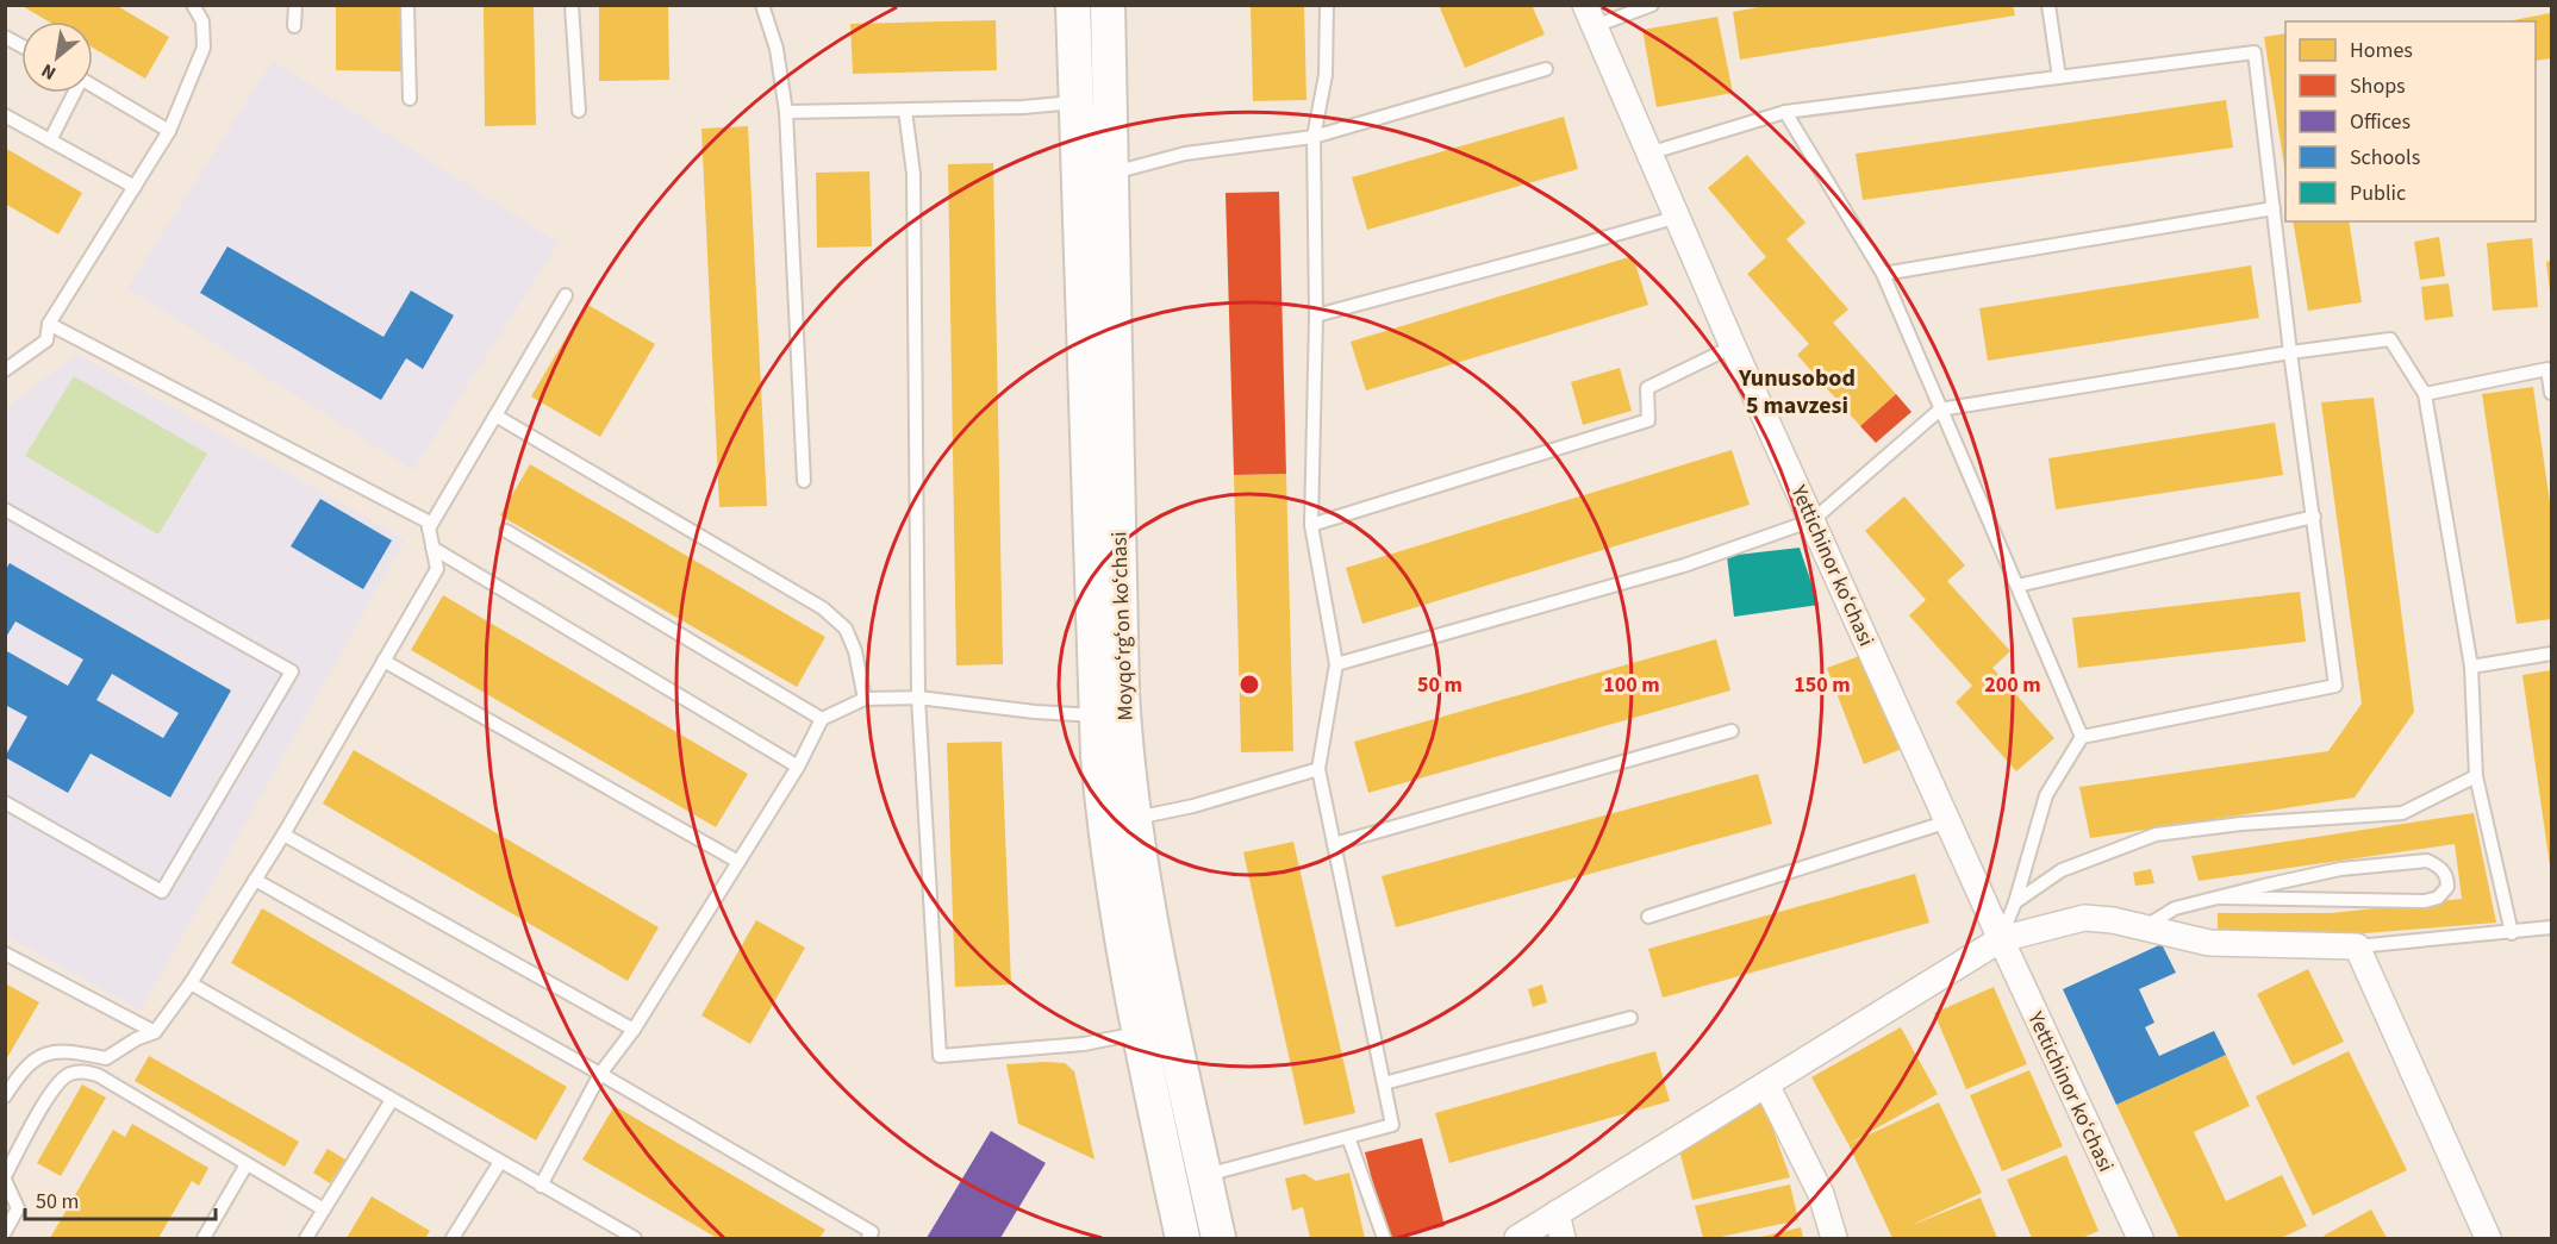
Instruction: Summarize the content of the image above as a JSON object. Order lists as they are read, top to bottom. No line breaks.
{"streets":{"main road":["Moyqoʻrgʻon koʻchasi"],"street":["Yettichinor ko‘chasi"]},"districts":["Yunusobod 5 mavzesi"],"legend":["Homes","Shops","Offices","Schools","Public"],"scale_bar":"50 m","north":"bottom left","rings":["50 m","100 m","150 m","200 m"]}
